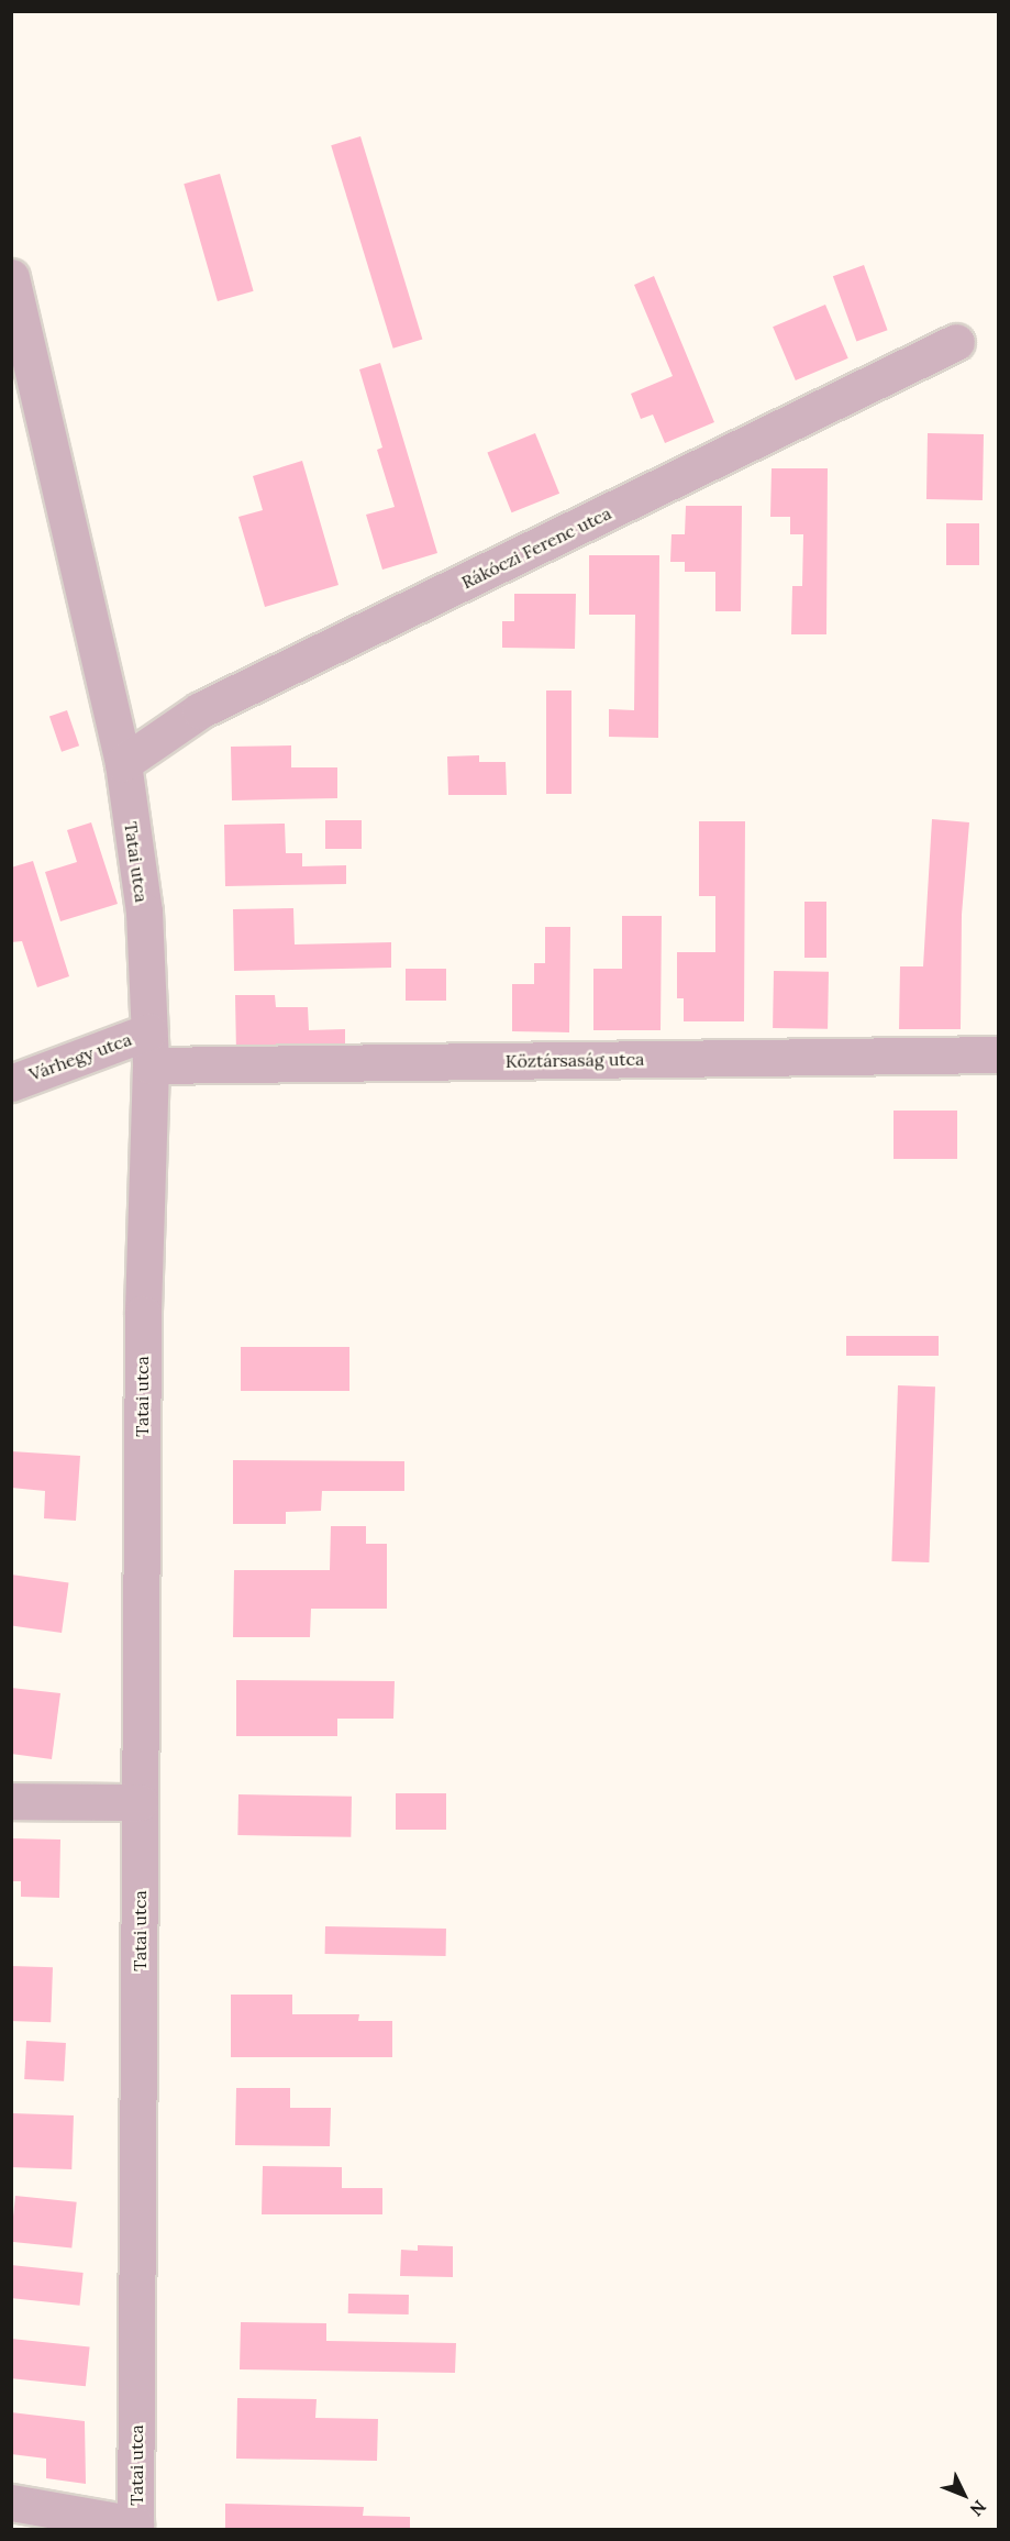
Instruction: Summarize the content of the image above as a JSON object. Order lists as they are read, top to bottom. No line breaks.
{"streets":{"street":["Rákóczi Ferenc utca","Tatai utca","Várhegy utca","Köztársaság utca"]},"crossings":[["Rákóczi Ferenc utca","Tatai utca"],["Tatai utca","Várhegy utca"],["Tatai utca","Köztársaság utca"],["Várhegy utca","Köztársaság utca"]],"north":"bottom right"}
